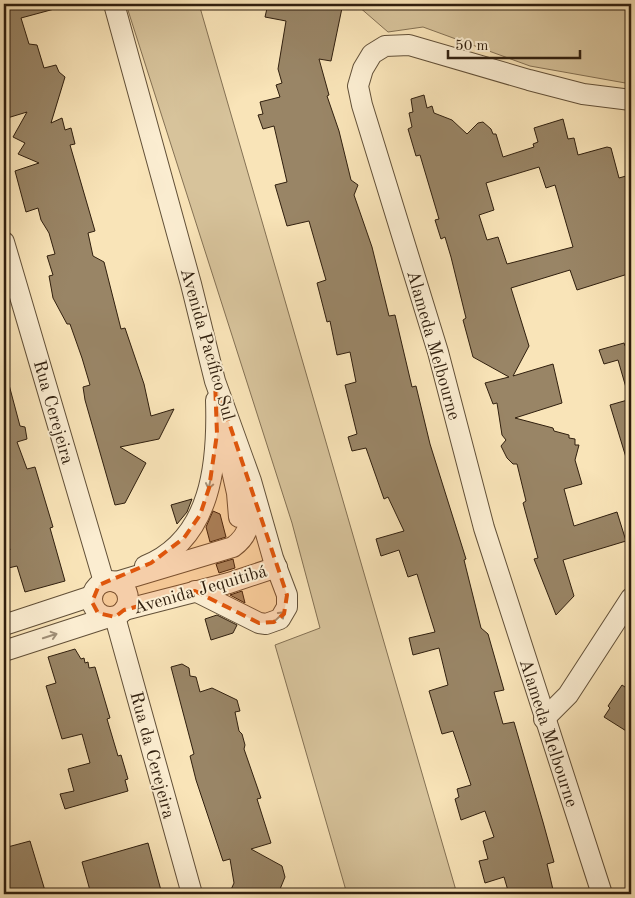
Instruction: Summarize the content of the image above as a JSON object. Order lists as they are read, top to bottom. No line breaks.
{"streets":{"street":["Avenida Pacífico Sul","Alameda Melbourne","Rua Cerejeira","Avenida Jequitibá","Rua da Cerejeira"]},"crossings":[["Avenida Pacífico Sul","Avenida Jequitibá"],["Rua Cerejeira","Avenida Jequitibá"],["Avenida Jequitibá","Rua da Cerejeira"]],"scale_bar":"50 m"}
